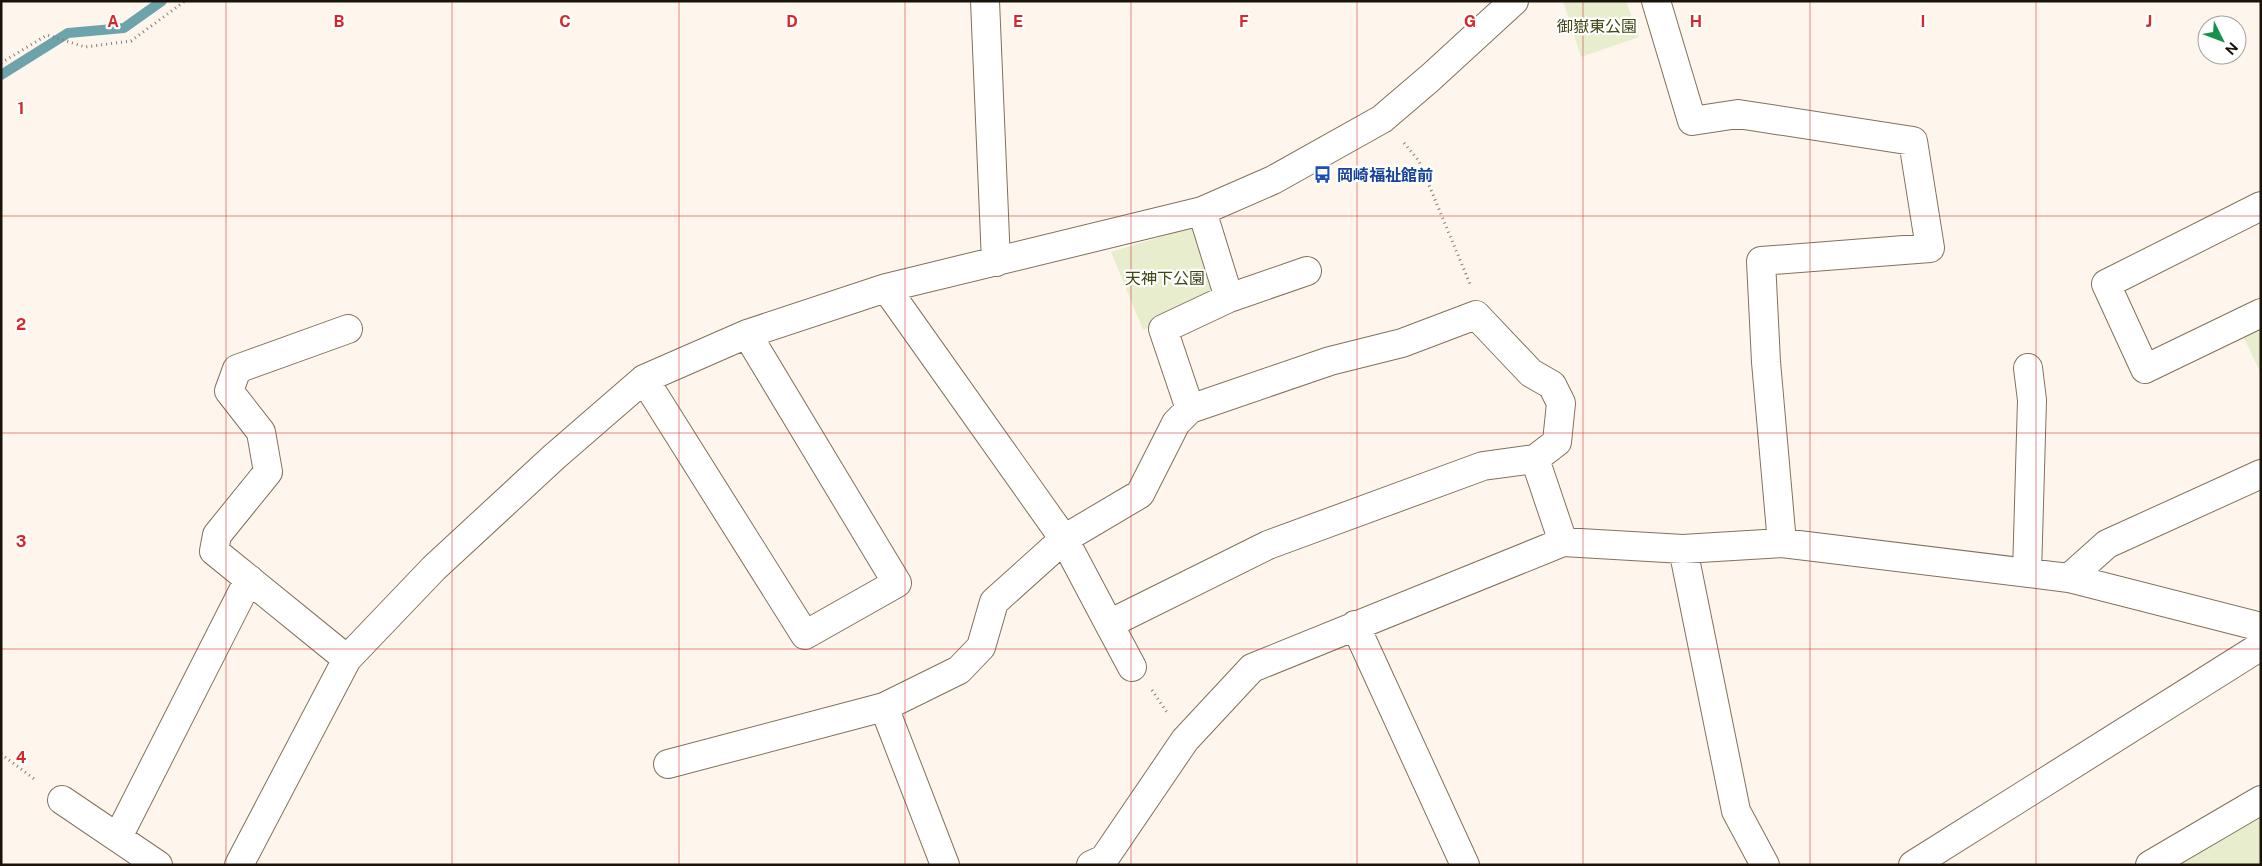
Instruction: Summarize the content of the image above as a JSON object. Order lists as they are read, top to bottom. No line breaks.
{"parks":["御嶽東公園","天神下公園"],"places":{"bus stop":["岡崎福祉館前"]},"north":"bottom right","grid":{"columns":["A","B","C","D","E","F","G","H","I","J"],"rows":["1","2","3","4"]}}
